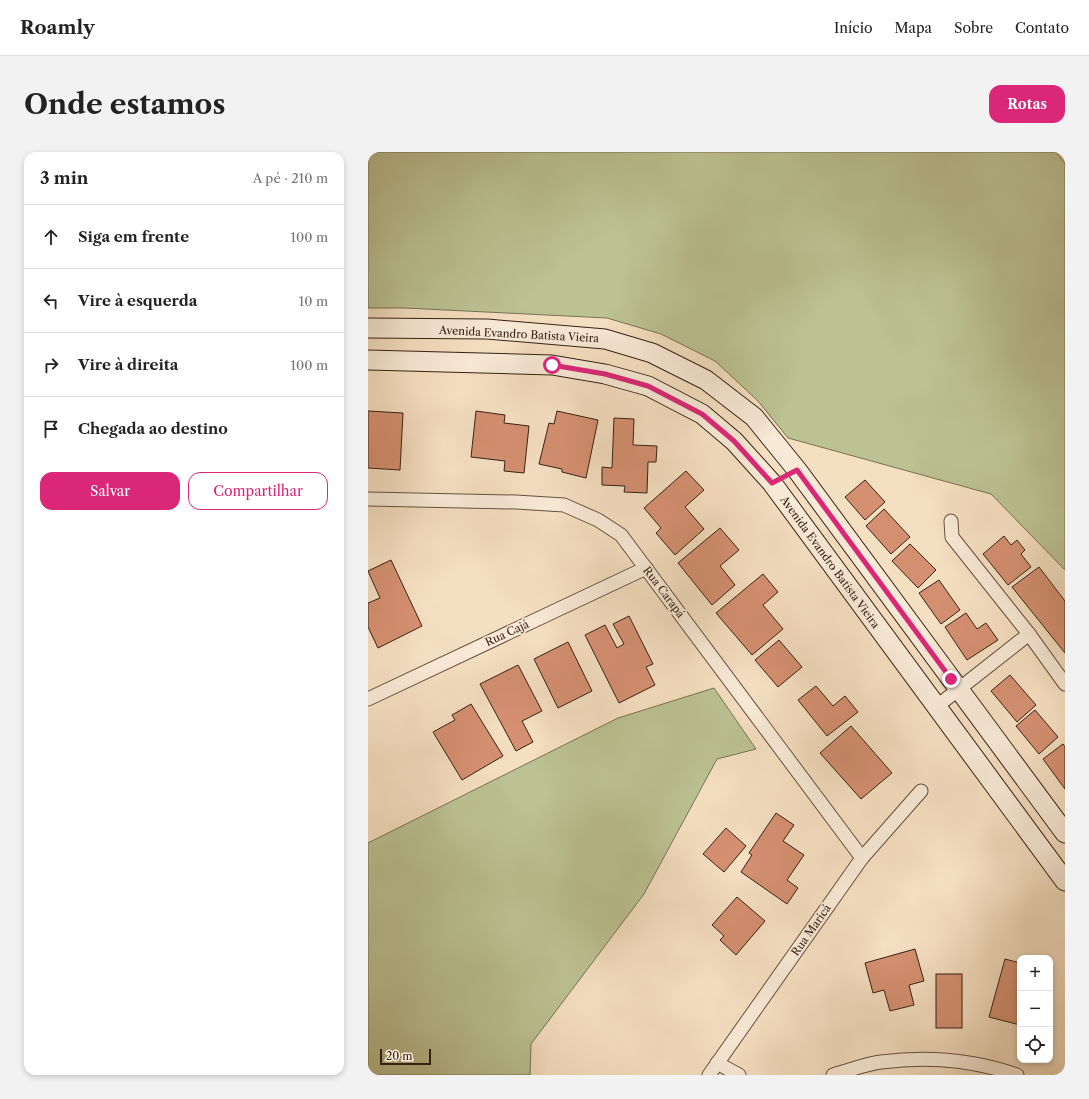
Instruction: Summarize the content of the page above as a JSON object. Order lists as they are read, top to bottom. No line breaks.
{"streets":{"main road":["Avenida Evandro Batista Vieira"],"street":["Rua Carapá","Rua Cajá","Rua Maricá"]},"crossings":[["Rua Carapá","Rua Cajá"],["Rua Carapá","Rua Maricá"]],"scale_bar":"20 m","page":{"header":"Roamly","nav":["Início","Mapa","Sobre","Contato"],"buttons":["Rotas",["Salvar","Compartilhar"]],"title":"Onde estamos","heading":["3 min","A pé · 210 m"],"list":[["Siga em frente","100 m"],["Vire à esquerda","10 m"],["Vire à direita","100 m"],"Chegada ao destino"],"map_buttons":["+","−"],"scale":"20 m"}}
